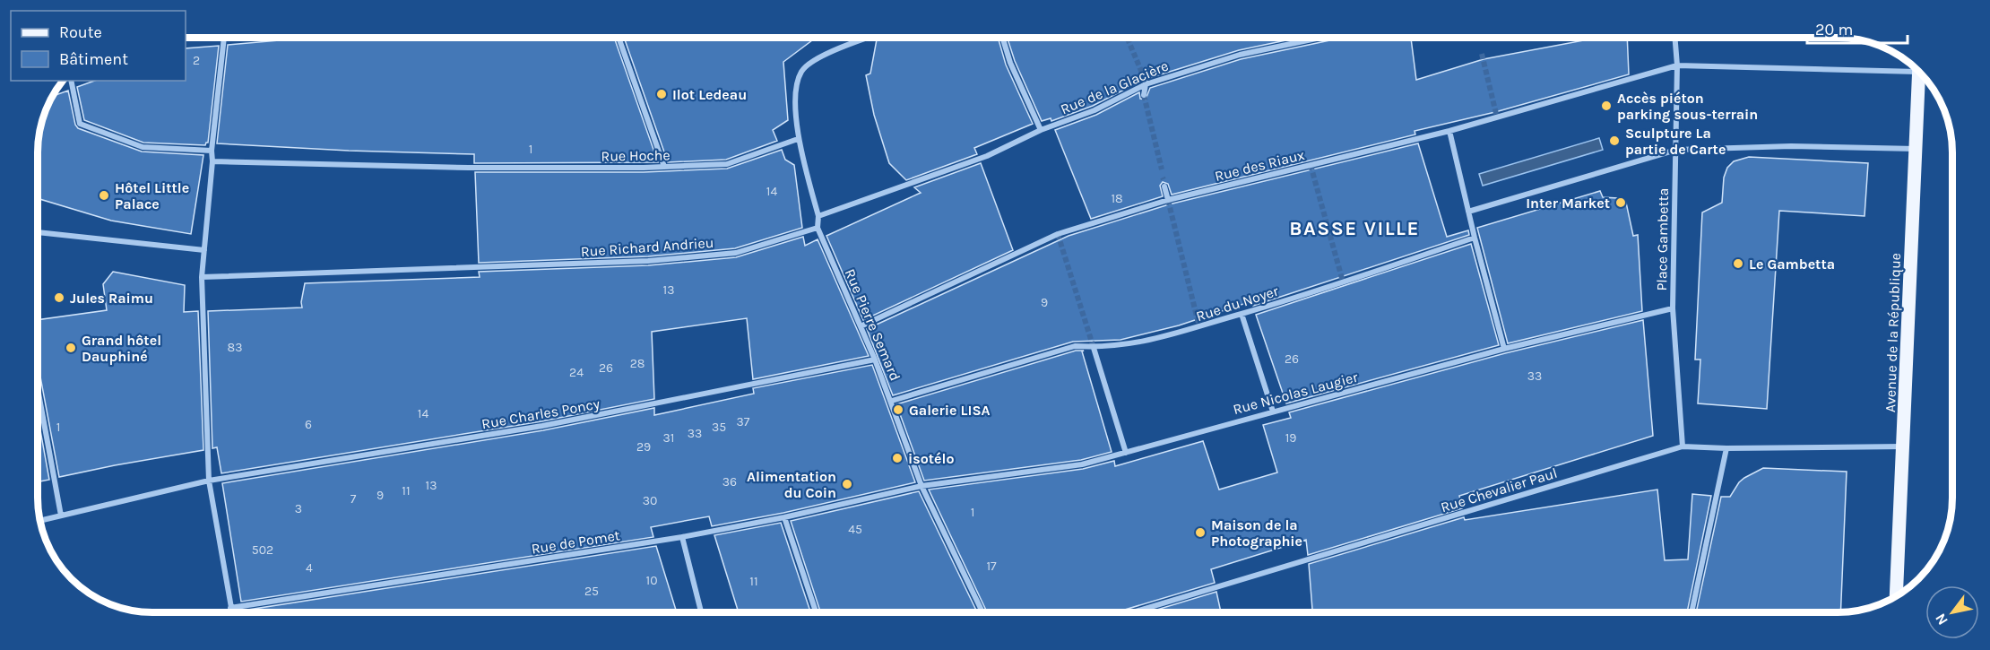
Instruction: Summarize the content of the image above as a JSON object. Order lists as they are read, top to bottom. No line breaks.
{"streets":{"main road":["Avenue de la République"],"street":["Rue de la Glacière","Rue Hoche","Rue des Riaux","Place Gambetta","Rue Richard Andrieu","Rue du Noyer","Rue Pierre Semard","Rue Nicolas Laugier","Rue Charles Poncy","Rue Chevalier Paul","Rue de Pomet"]},"crossings":[["Rue de la Glacière","Rue Pierre Semard"],["Rue Hoche","Rue Pierre Semard"],["Rue des Riaux","Place Gambetta"],["Rue des Riaux","Rue Pierre Semard"],["Place Gambetta","Rue Nicolas Laugier"],["Place Gambetta","Rue Chevalier Paul"],["Rue Richard Andrieu","Rue Pierre Semard"],["Rue du Noyer","Rue Pierre Semard"],["Rue Pierre Semard","Rue Nicolas Laugier"],["Rue Pierre Semard","Rue Charles Poncy"],["Rue Pierre Semard","Rue de Pomet"],["Avenue de la République","Rue Chevalier Paul"],["Rue Nicolas Laugier","Rue de Pomet"]],"districts":["BASSE VILLE"],"places":["Ilot Ledeau","Accès piéton parking sous-terrain","Sculpture La partie de Carte","Hôtel Little Palace","Inter Market","Le Gambetta","Jules Raimu","Grand hôtel Dauphiné","Galerie LISA","isotélo","Alimentation du Coin","Maison de la Photographie"],"house_numbers":["2","1","14","18","13","9","83","26","28","26","24","33","14","37","6","1","35","33","31","19","29","36","13","11","9","7","30","3","1","45","502","17","4","10","11","25"],"legend":["Route","Bâtiment"],"scale_bar":"20 m","north":"bottom left"}
